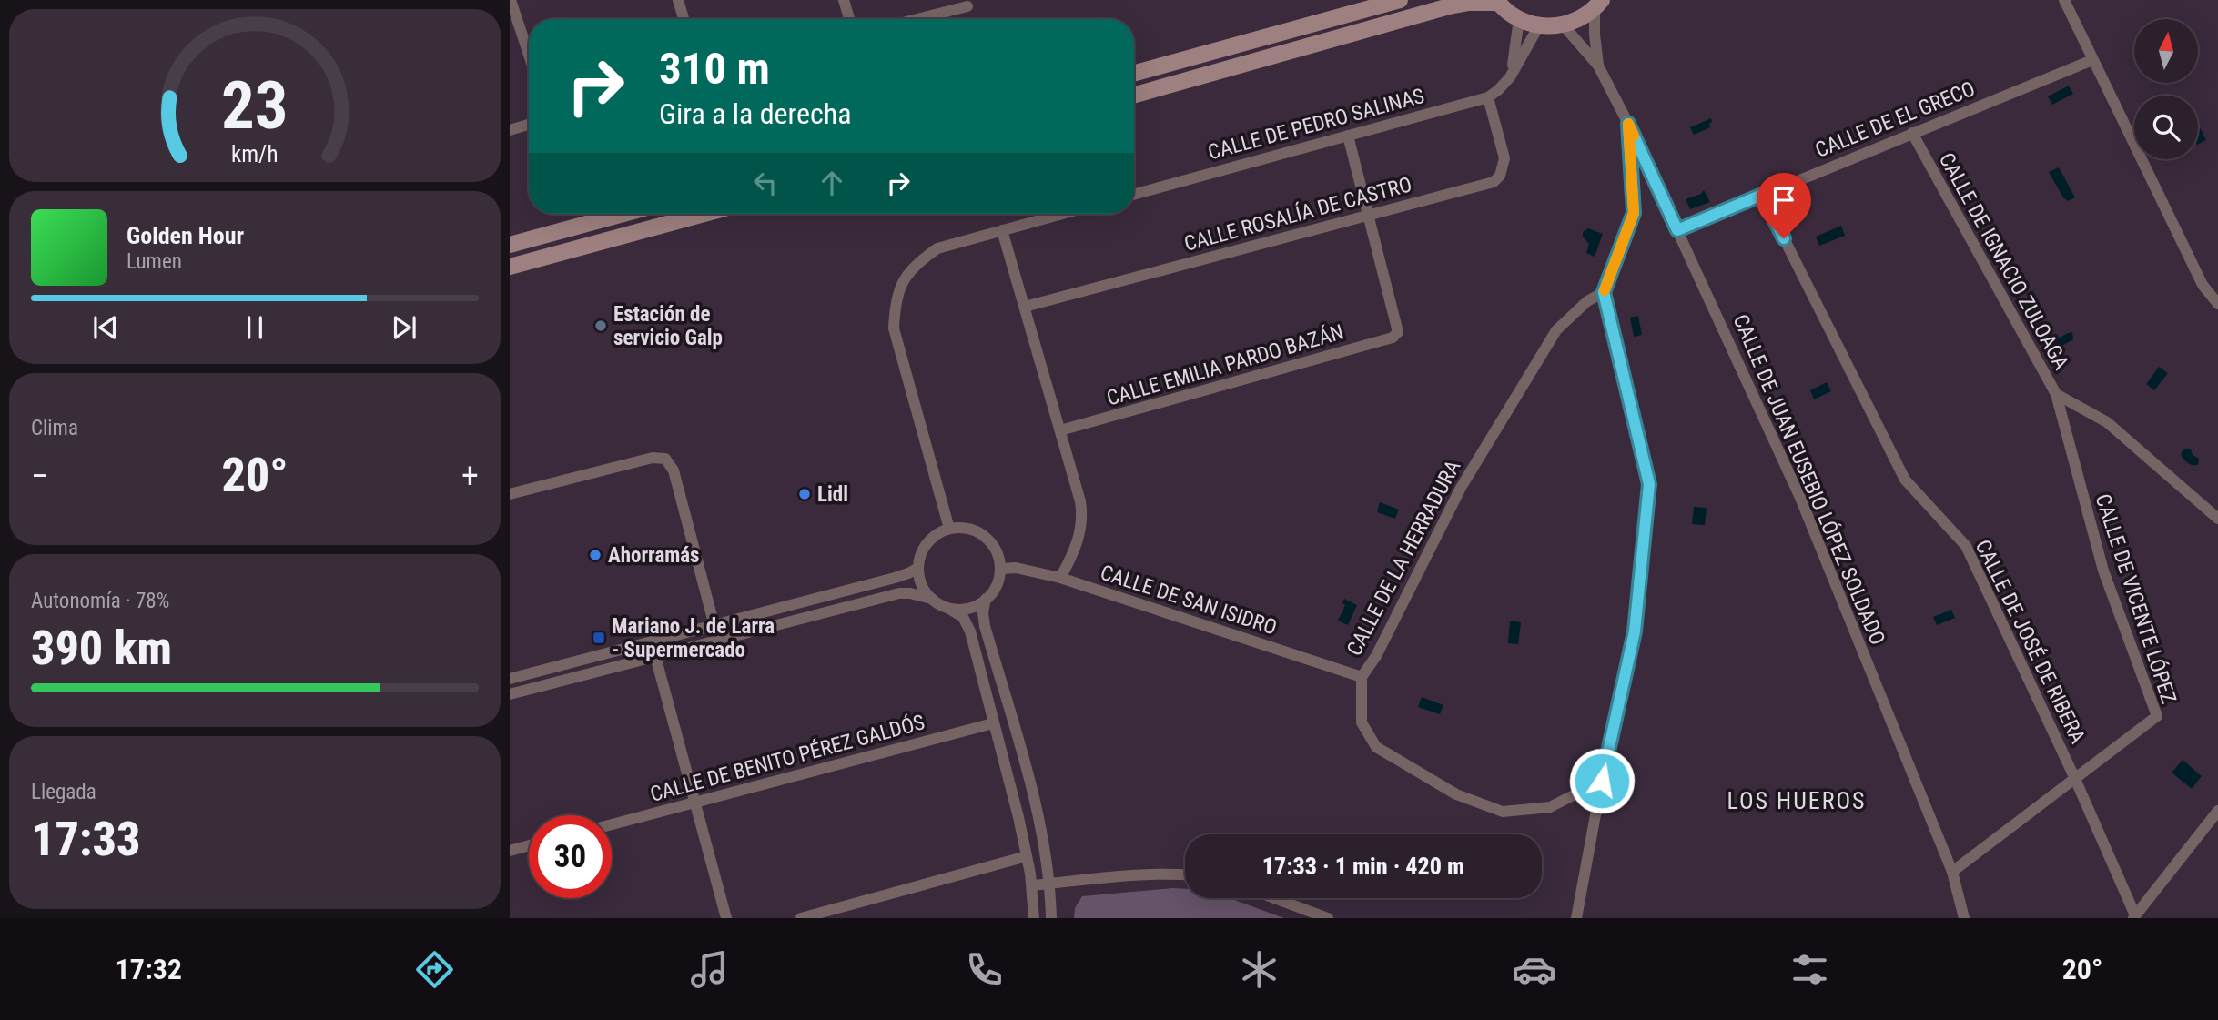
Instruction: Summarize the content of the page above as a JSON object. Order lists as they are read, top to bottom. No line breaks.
{"streets":{"street":["CALLE DE EL GRECO","CALLE DE PEDRO SALINAS","CALLE ROSALÍA DE CASTRO","CALLE DE IGNACIO ZULOAGA","CALLE EMILIA PARDO BAZÁN","CALLE DE JUAN EUSEBIO LÓPEZ SOLDADO","CALLE DE LA HERRADURA","CALLE DE VICENTE LÓPEZ","CALLE DE SAN ISIDRO","CALLE DE JOSÉ DE RIBERA","CALLE DE BENITO PÉREZ GALDÓS"]},"crossings":[["CALLE DE EL GRECO","CALLE DE IGNACIO ZULOAGA"],["CALLE DE EL GRECO","CALLE DE JUAN EUSEBIO LÓPEZ SOLDADO"],["CALLE DE EL GRECO","CALLE DE JOSÉ DE RIBERA"],["CALLE DE PEDRO SALINAS","CALLE ROSALÍA DE CASTRO"],["CALLE ROSALÍA DE CASTRO","CALLE EMILIA PARDO BAZÁN"],["CALLE DE IGNACIO ZULOAGA","CALLE DE VICENTE LÓPEZ"],["CALLE DE JUAN EUSEBIO LÓPEZ SOLDADO","CALLE DE VICENTE LÓPEZ"],["CALLE DE LA HERRADURA","CALLE DE SAN ISIDRO"],["CALLE DE VICENTE LÓPEZ","CALLE DE JOSÉ DE RIBERA"]],"districts":["LOS HUEROS"],"places":{"other":["Estación de servicio Galp","Lidl","Ahorramás"],"transit":["Mariano J. de Larra - Supermercado"]},"north":"top","page":{"turn":["310 m","Gira a la derecha"],"song":["Golden Hour","Lumen"],"tile":["Clima",["Autonomía · 78%","390 km"],["Llegada","17:33"]],"heat":["−","20°","+"],"limit":"30","trip":"17:33 · 1 min · 420 m","tabs":["17:32","20°"],"gauge":["23","km/h"]}}
